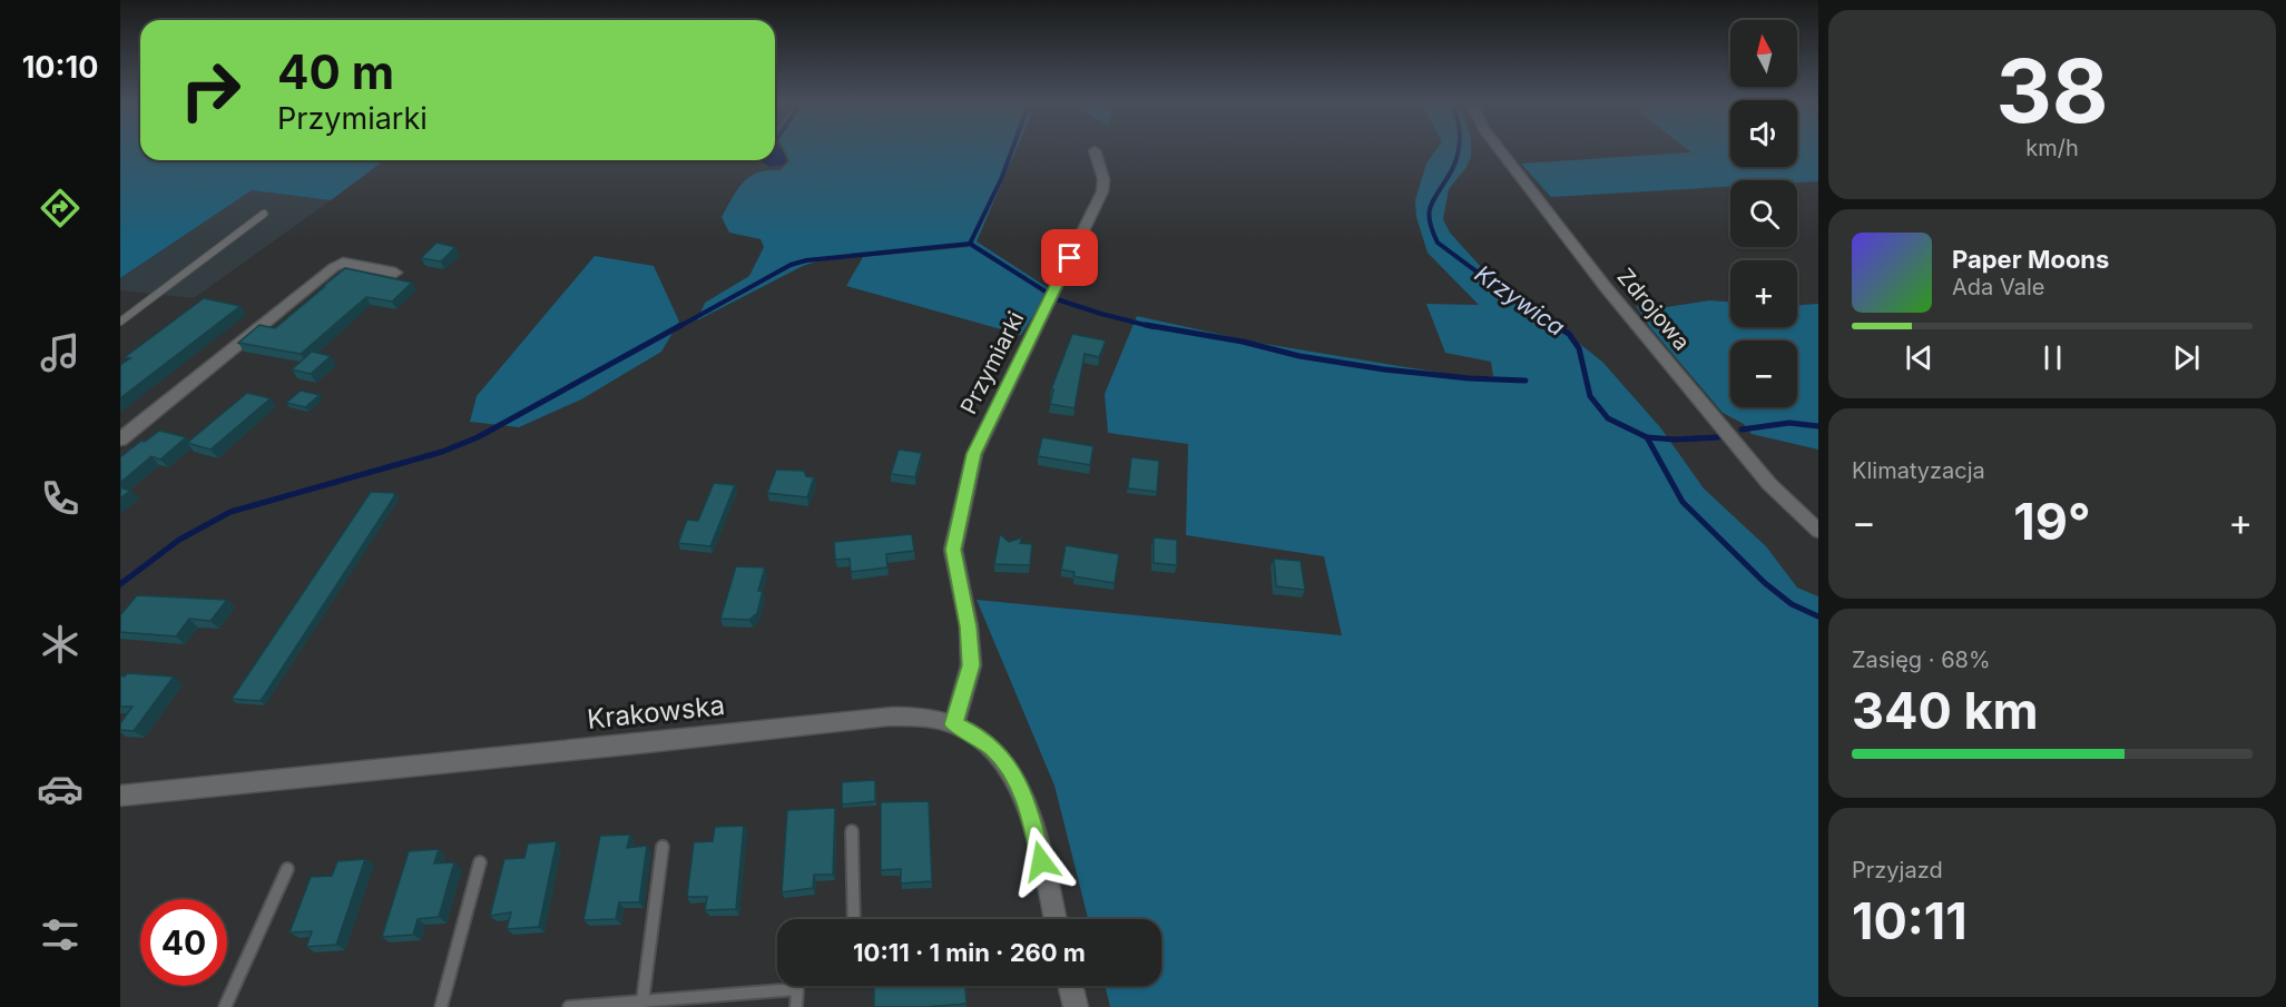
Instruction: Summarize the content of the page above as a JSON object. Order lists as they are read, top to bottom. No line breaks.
{"streets":{"street":["Zdrojowa","Przymiarki","Krakowska"]},"crossings":[["Przymiarki","Krakowska"]],"water":["Krzywica"],"north":"top","page":{"tabs":"10:10","tile":[["38","km/h"],"Klimatyzacja",["Zasięg · 68%","340 km"],["Przyjazd","10:11"]],"map_buttons":["+","−"],"turn":["40 m","Przymiarki"],"song":["Paper Moons","Ada Vale"],"heat":["−","19°","+"],"limit":"40","trip":"10:11 · 1 min · 260 m"}}
